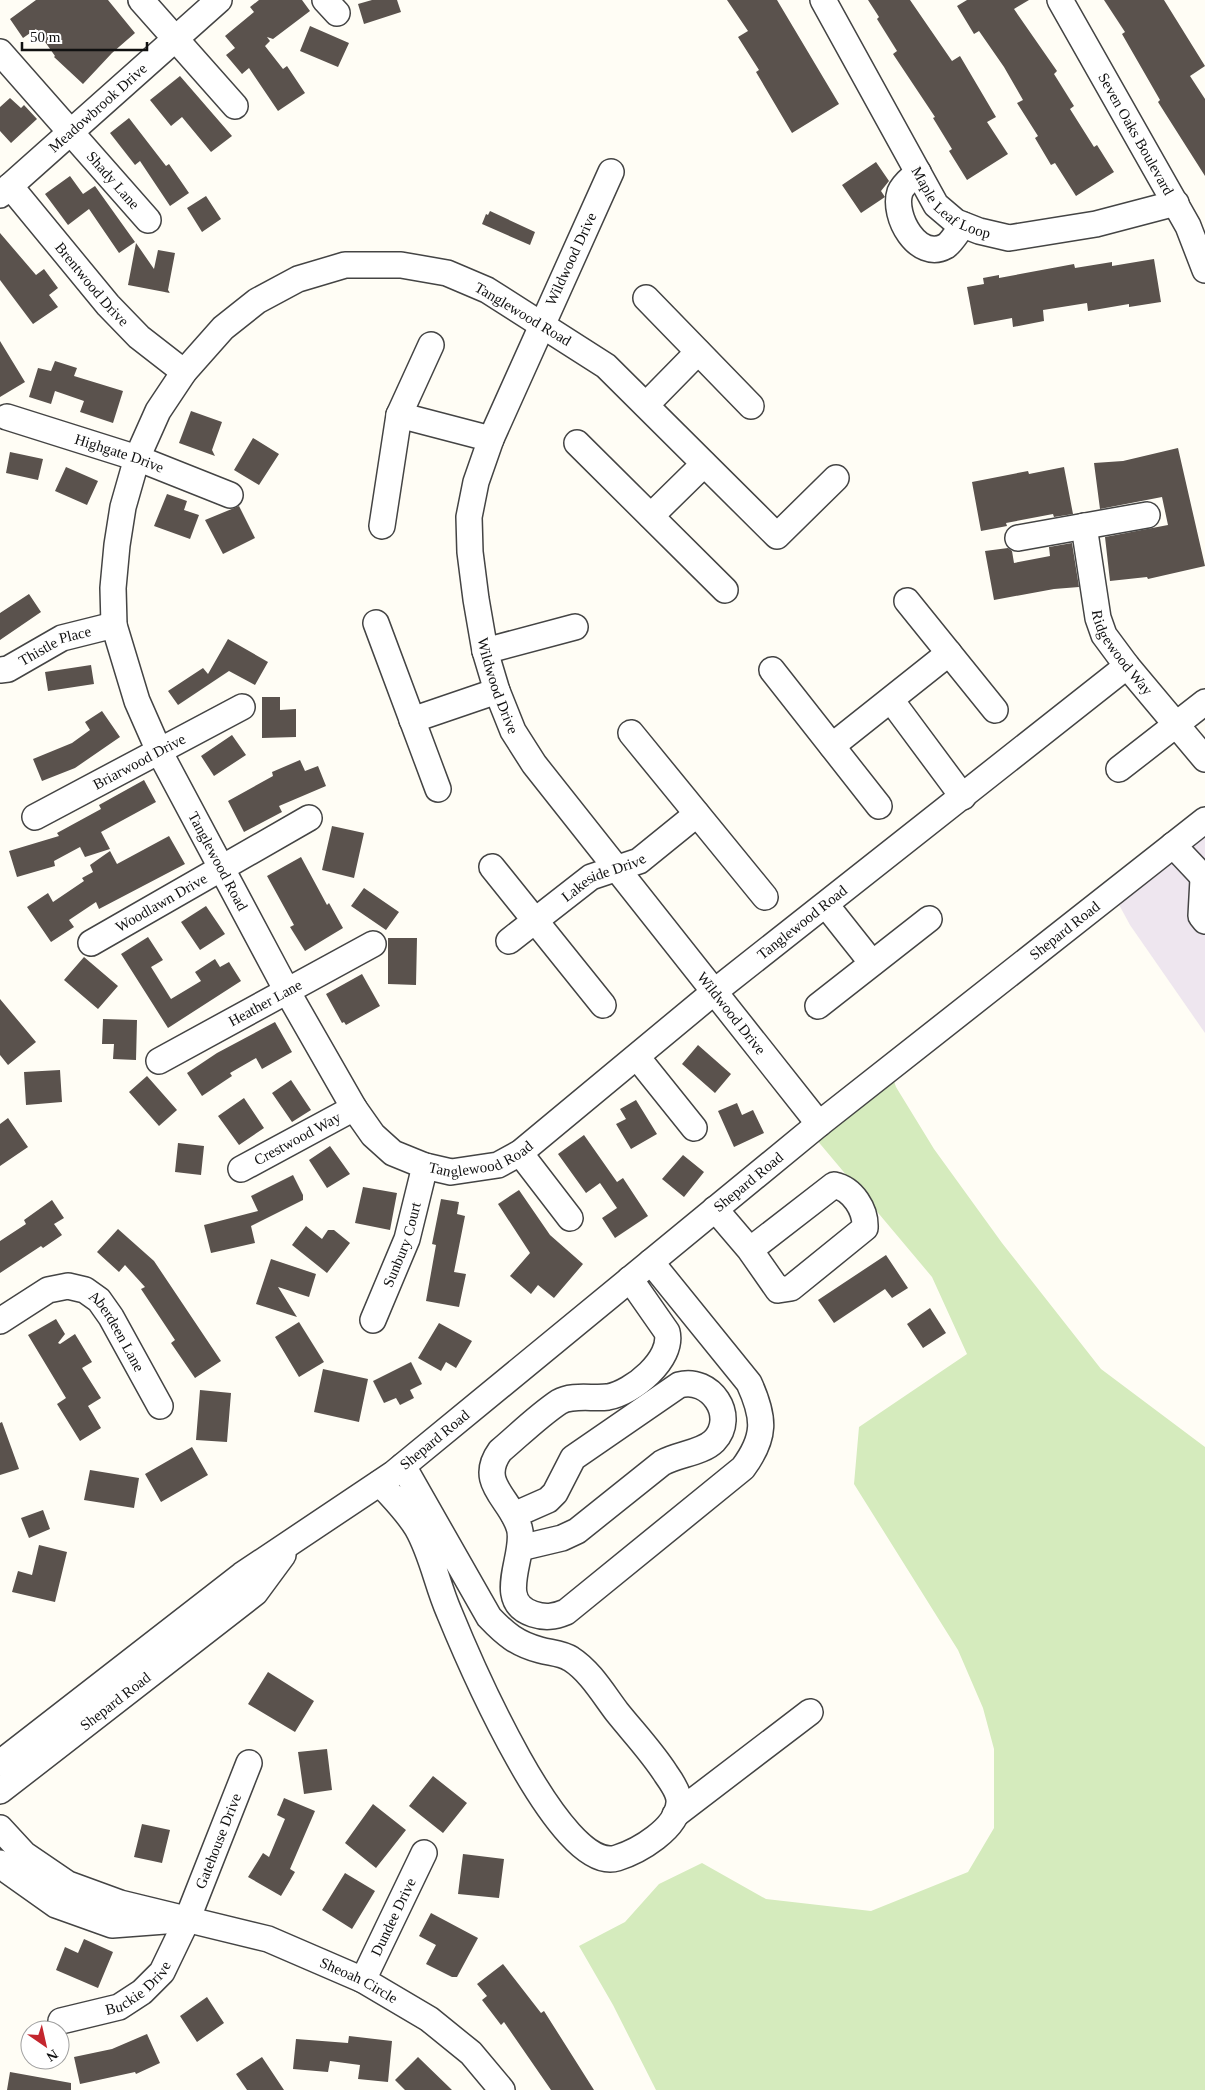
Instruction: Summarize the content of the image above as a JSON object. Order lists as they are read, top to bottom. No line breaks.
{"streets":{"street":["Meadowbrook Drive","Seven Oaks Boulevard","Shady Lane","Maple Leaf Loop","Wildwood Drive","Brentwood Drive","Tanglewood Road","Highgate Drive","Thistle Place","Ridgewood Way","Briarwood Drive","Lakeside Drive","Woodlawn Drive","Shepard Road","Heather Lane","Crestwood Way","Sunbury Court","Aberdeen Lane","Gatehouse Drive","Dundee Drive","Sheoah Circle","Buckie Drive"]},"crossings":[["Meadowbrook Drive","Shady Lane"],["Meadowbrook Drive","Brentwood Drive"],["Seven Oaks Boulevard","Maple Leaf Loop"],["Wildwood Drive","Tanglewood Road"],["Wildwood Drive","Lakeside Drive"],["Wildwood Drive","Shepard Road"],["Brentwood Drive","Tanglewood Road"],["Tanglewood Road","Highgate Drive"],["Tanglewood Road","Thistle Place"],["Tanglewood Road","Ridgewood Way"],["Tanglewood Road","Briarwood Drive"],["Tanglewood Road","Woodlawn Drive"],["Tanglewood Road","Heather Lane"],["Tanglewood Road","Crestwood Way"],["Tanglewood Road","Sunbury Court"],["Gatehouse Drive","Sheoah Circle"],["Gatehouse Drive","Buckie Drive"],["Dundee Drive","Sheoah Circle"],["Sheoah Circle","Buckie Drive"]],"scale_bar":"50 m","north":"bottom right"}
